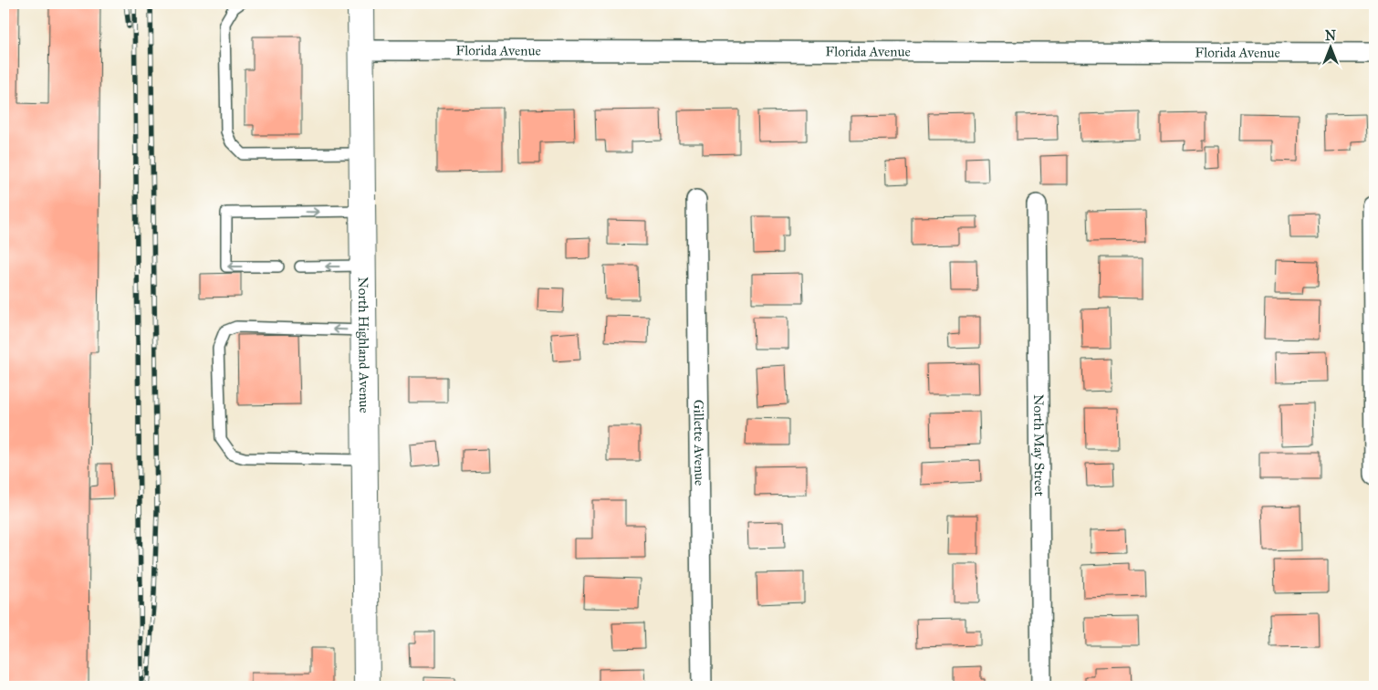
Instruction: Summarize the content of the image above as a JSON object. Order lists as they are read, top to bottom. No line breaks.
{"streets":{"street":["Florida Avenue","North Highland Avenue","Gillette Avenue","North May Street"]},"crossings":[["Florida Avenue","North Highland Avenue"]],"north":"top"}
